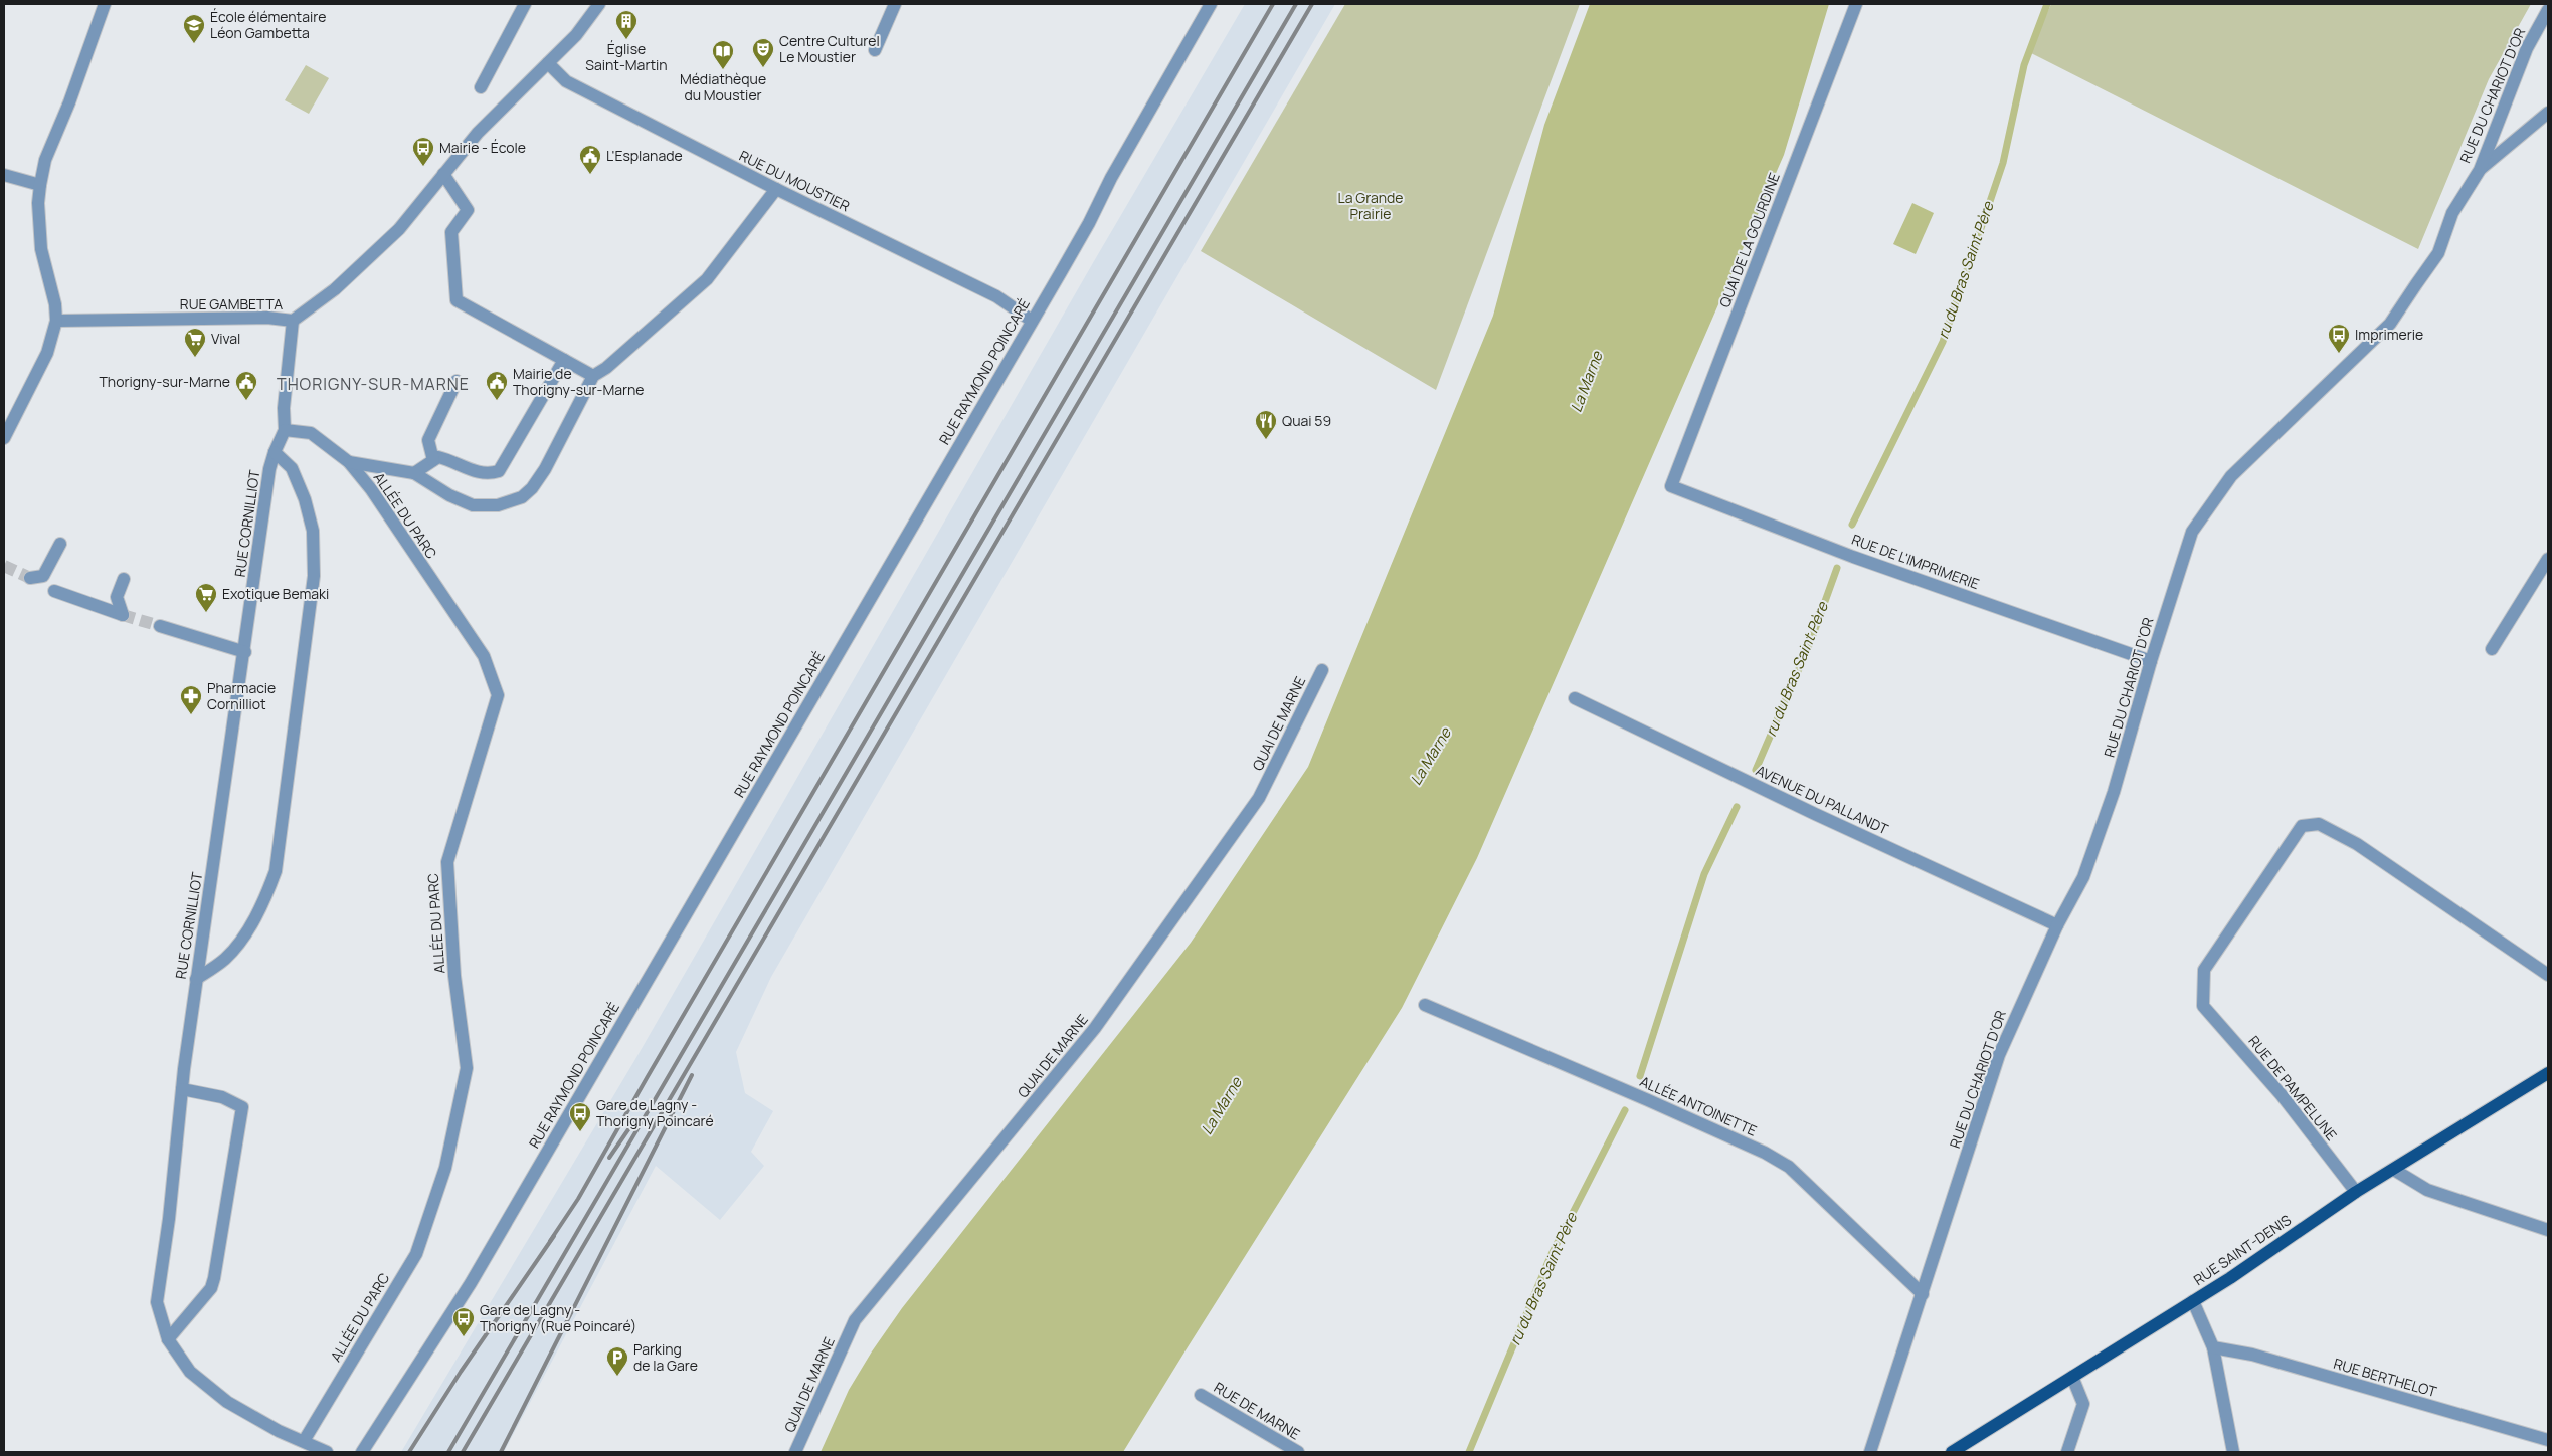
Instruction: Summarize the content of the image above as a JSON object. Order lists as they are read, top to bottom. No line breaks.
{"streets":{"main road":["RUE SAINT-DENIS"],"street":["RUE DU CHARIOT D'OR","RUE DU MOUSTIER","QUAI DE LA GOURDINE","RUE GAMBETTA","RUE RAYMOND POINCARÉ","ALLÉE DU PARC","RUE CORNILLIOT","RUE DE L'IMPRIMERIE","QUAI DE MARNE","AVENUE DU PALLANDT","RUE DE PAMPELUNE","ALLÉE ANTOINETTE","RUE BERTHELOT","RUE DE MARNE"]},"crossings":[["RUE DU CHARIOT D'OR","RUE DE L'IMPRIMERIE"],["RUE DU CHARIOT D'OR","AVENUE DU PALLANDT"],["RUE DU CHARIOT D'OR","ALLÉE ANTOINETTE"],["RUE DU MOUSTIER","RUE GAMBETTA"],["RUE DU MOUSTIER","RUE RAYMOND POINCARÉ"],["QUAI DE LA GOURDINE","RUE DE L'IMPRIMERIE"],["RUE GAMBETTA","RUE CORNILLIOT"],["ALLÉE DU PARC","RUE CORNILLIOT"],["RUE DE PAMPELUNE","RUE SAINT-DENIS"]],"districts":["THORIGNY-SUR-MARNE"],"water":["ru du Bras Saint Père","La Marne"],"parks":["La Grande Prairie"],"places":{"building":["Église Saint-Martin"],"school or university":["École élémentaire Léon Gambetta"],"theatre":["Centre Culturel Le Moustier"],"library":["Médiathèque du Moustier"],"bus stop":["Mairie - École","Imprimerie","Gare de Lagny - Thorigny Poincaré","Gare de Lagny - Thorigny (Rue Poincaré)"],"public building":["L'Esplanade","Thorigny-sur-Marne","Mairie de Thorigny-sur-Marne"],"supermarket":["Vival","Exotique Bemaki"],"restaurant":["Quai 59"],"pharmacy":["Pharmacie Cornilliot"],"parking":["Parking de la Gare"]}}
